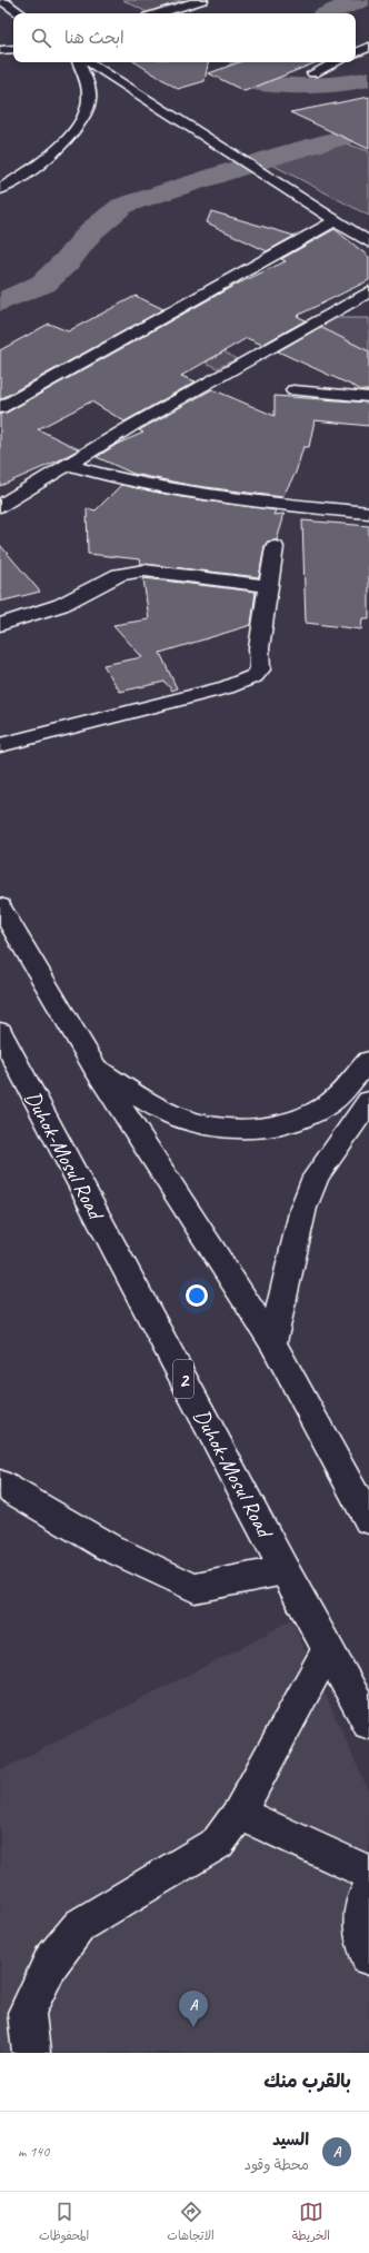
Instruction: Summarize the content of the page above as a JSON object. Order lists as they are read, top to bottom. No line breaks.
{"streets":{"main road":["Duhok-Mosul Road","2"]},"page":{"search":"ابحث هنا","pins":"A","heading":"بالقرب منك","list":[{"mark":"A","name":"السيد","note":"محطة وقود","value":"140 m"}],"nav":["الخريطة","الاتجاهات","المحفوظات"]}}
